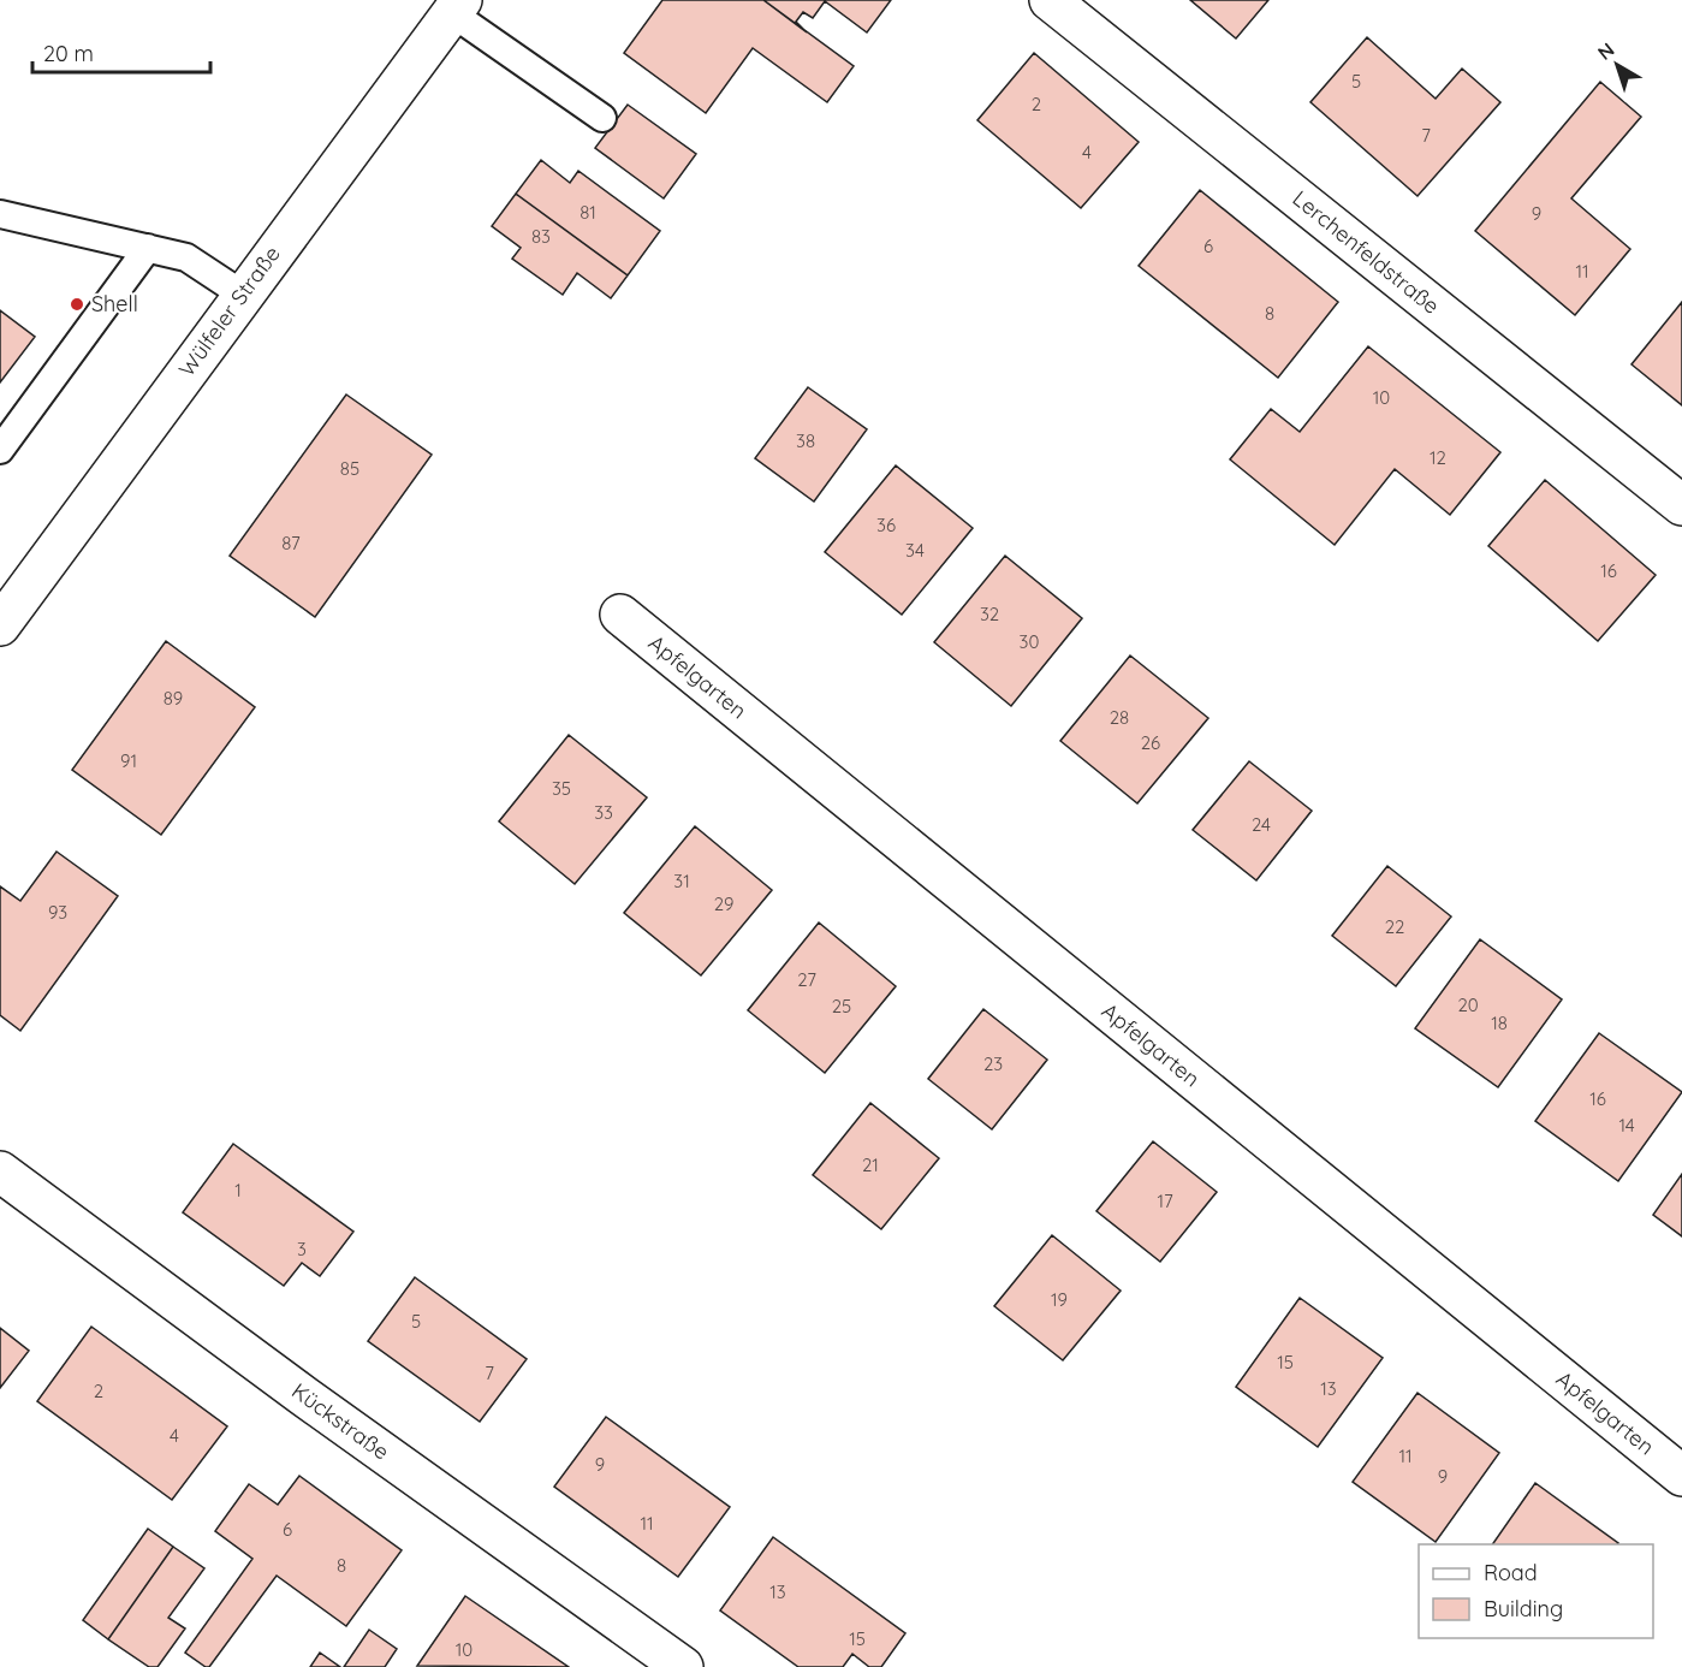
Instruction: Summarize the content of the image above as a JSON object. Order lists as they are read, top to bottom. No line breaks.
{"streets":{"street":["Lerchenfeldstraße","Wülfeler Straße","Apfelgarten","Kückstraße"]},"places":["Shell"],"house_numbers":["5","2","7","4","81","9","83","6","11","8","10","38","12","85","36","87","34","16","32","30","89","28","26","91","35","33","24","31","29","93","22","27","20","25","18","23","16","14","21","1","17","3","19","5","15","7","13","2","4","11","9","9","11","6","8","13","15","10"],"legend":["Road","Building"],"scale_bar":"20 m","north":"top left"}
